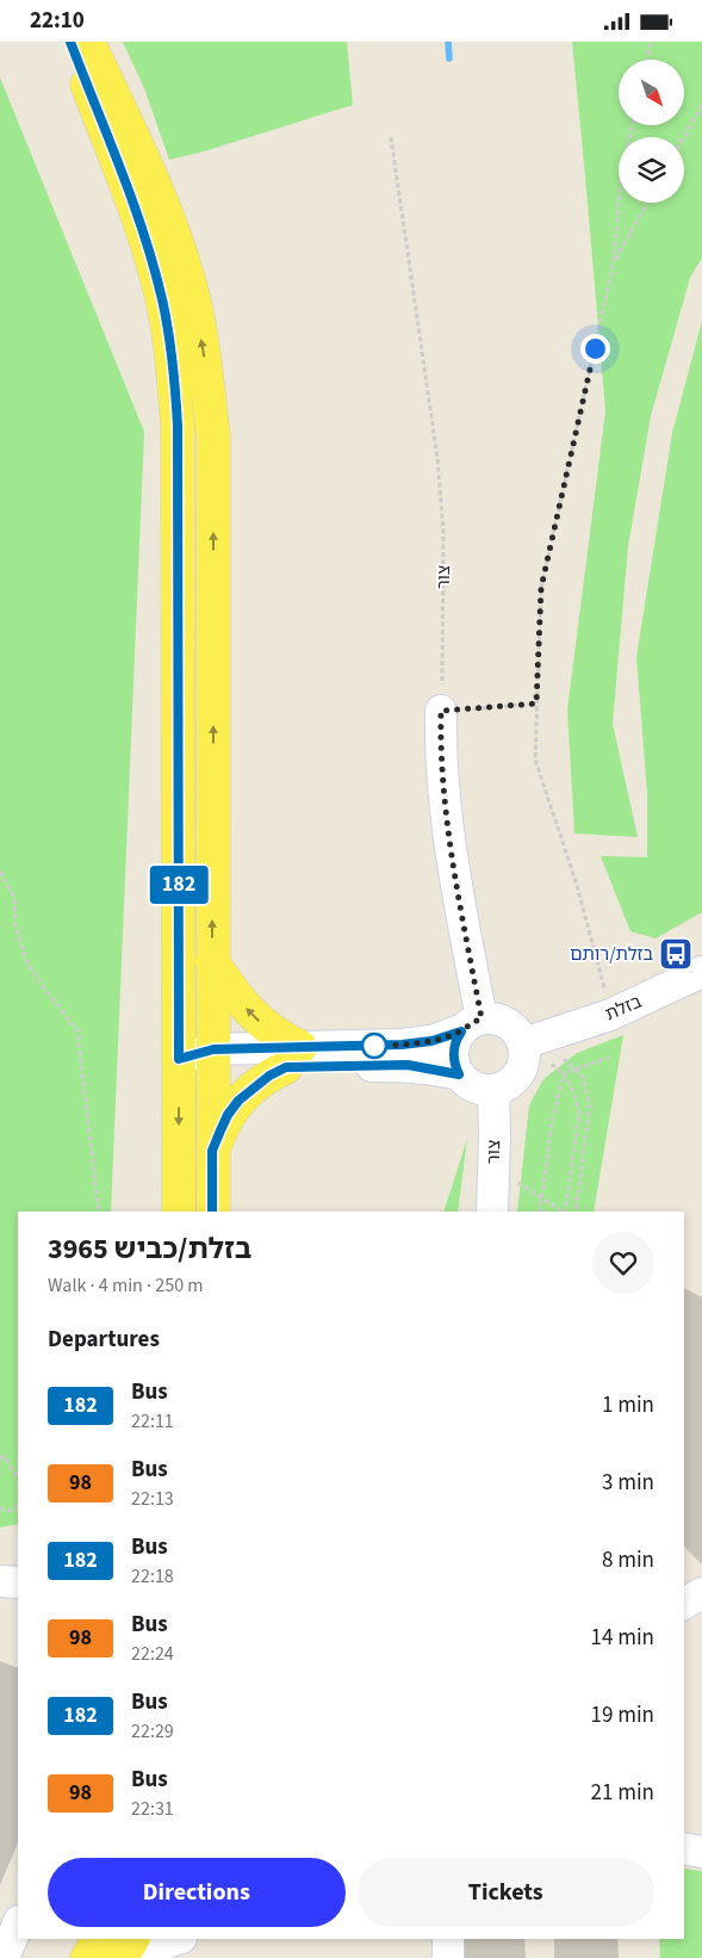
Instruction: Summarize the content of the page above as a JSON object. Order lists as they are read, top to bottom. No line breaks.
{"streets":{"street":["צור","בזלת"]},"crossings":[["צור","בזלת"]],"places":{"bus stop":["בזלת/רותם"]},"lines":["bus line 182"],"north":"bottom right","page":{"status":"22:10","on_map":"182","heading":[["בזלת/כביש 3965","Walk · 4 min · 250 m"],"Departures"],"list":[{"mark":"182","name":"Bus","note":"22:11","value":"1 min"},{"mark":"98","name":"Bus","note":"22:13","value":"3 min"},{"mark":"182","name":"Bus","note":"22:18","value":"8 min"},{"mark":"98","name":"Bus","note":"22:24","value":"14 min"},{"mark":"182","name":"Bus","note":"22:29","value":"19 min"},{"mark":"98","name":"Bus","note":"22:31","value":"21 min"}],"buttons":["Directions","Tickets"]}}
